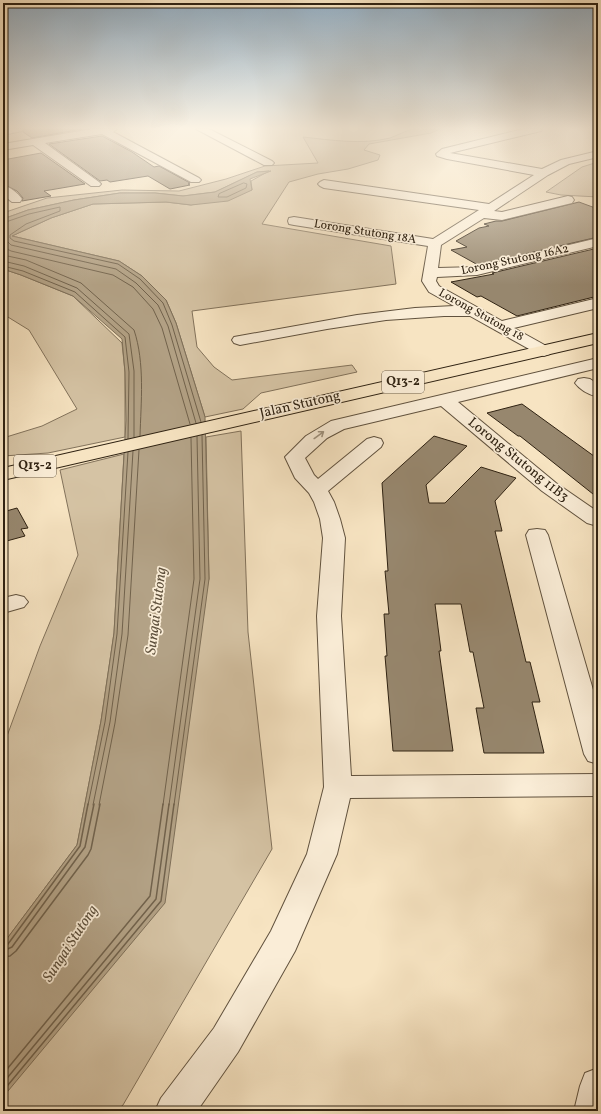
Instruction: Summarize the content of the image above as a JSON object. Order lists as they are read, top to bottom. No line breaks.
{"streets":{"main road":["Q13-2","Jalan Stutong"],"street":["Lorong Stutong 18A","Lorong Stutong 16A2","Lorong Stutong 18","Lorong Stutong 11B3"]},"crossings":[["Lorong Stutong 18A","Lorong Stutong 18"],["Lorong Stutong 16A2","Lorong Stutong 18"],["Lorong Stutong 18","Jalan Stutong"]],"water":["Sungai Stutong"]}
